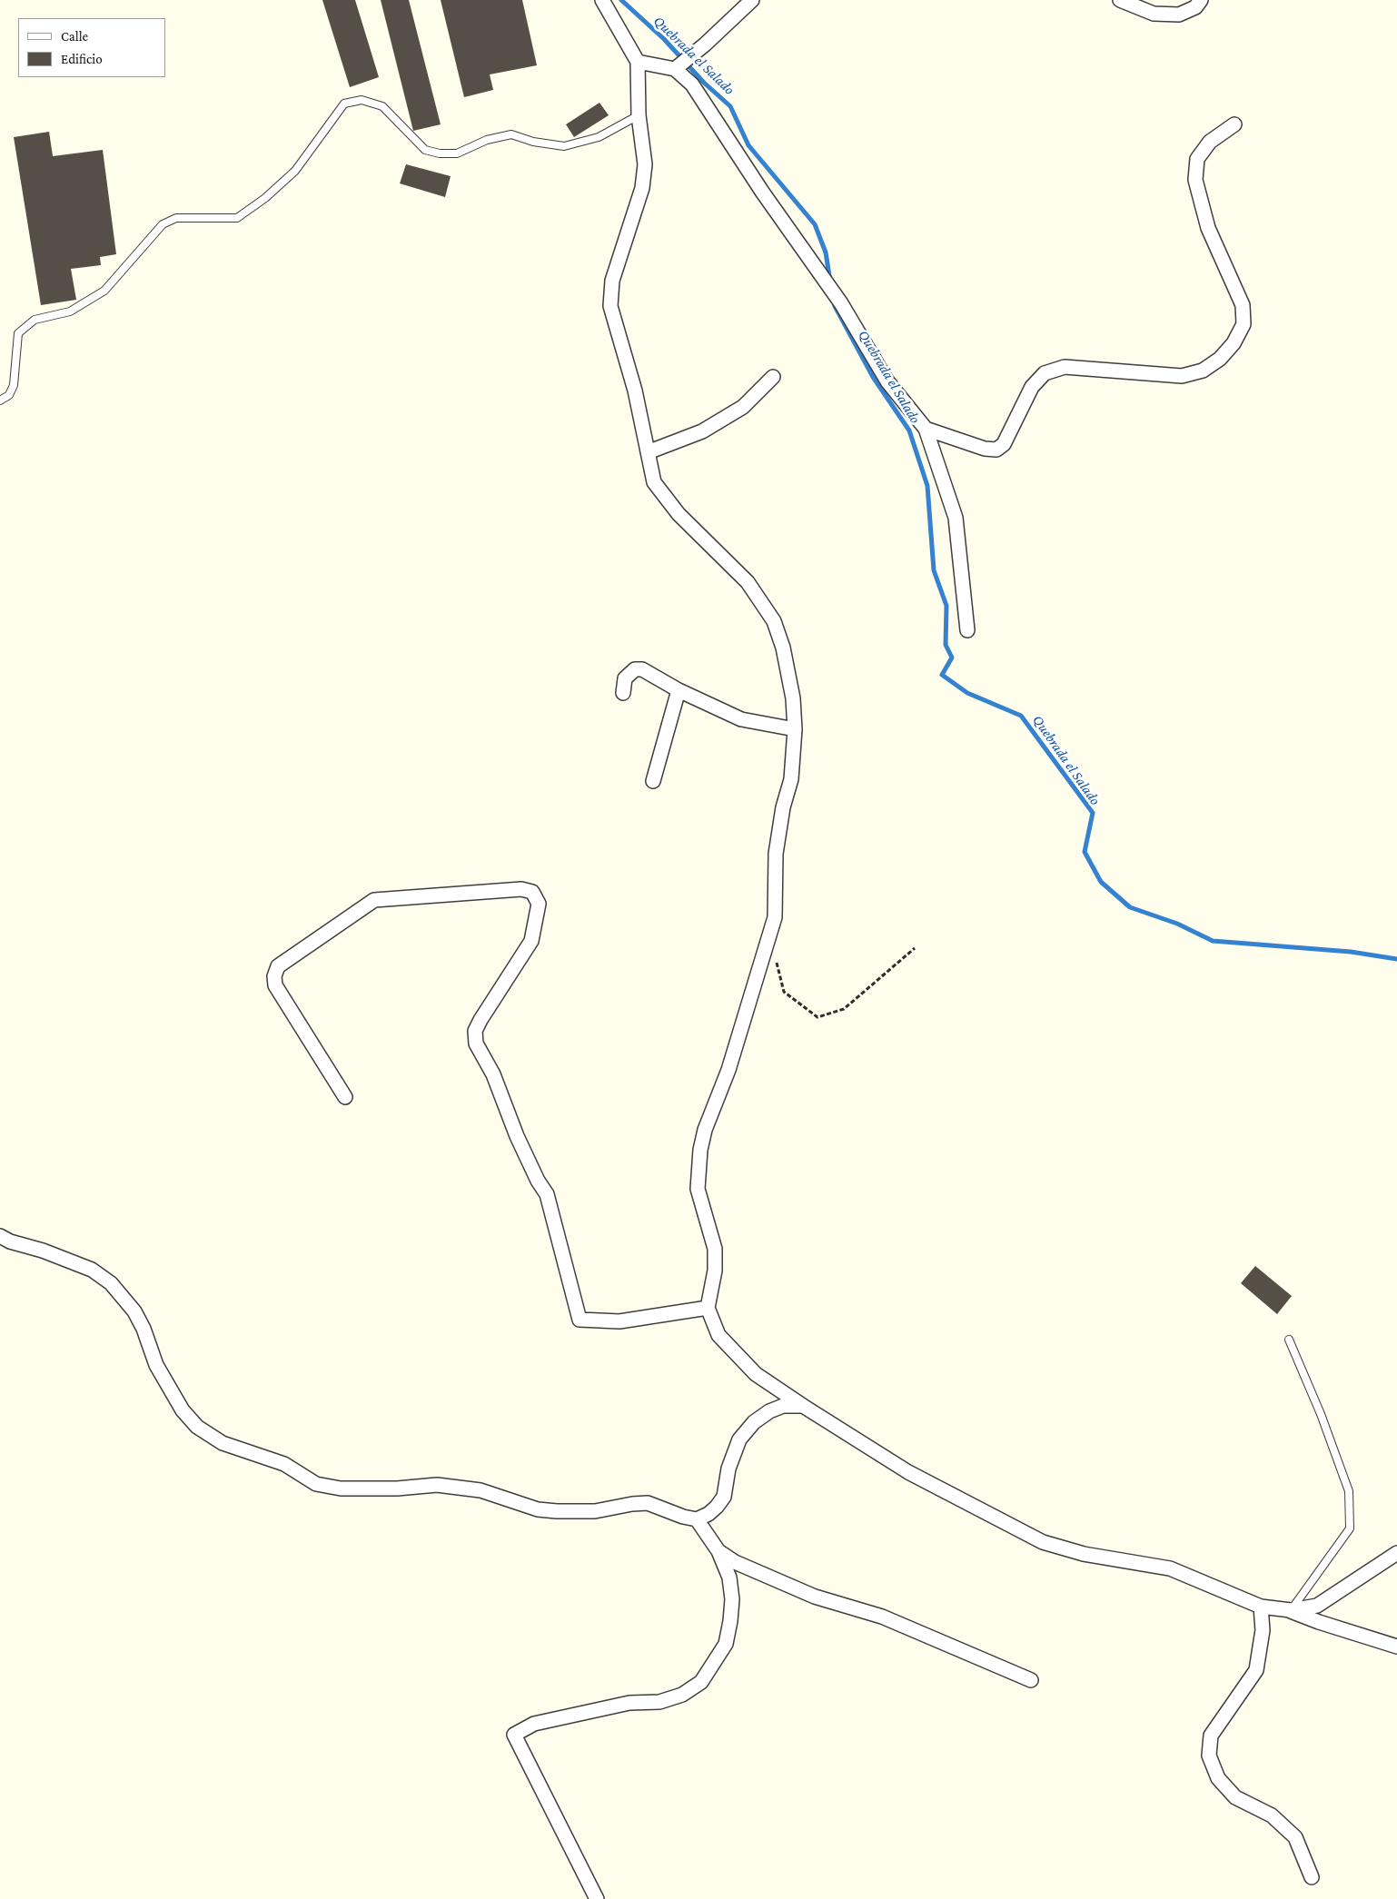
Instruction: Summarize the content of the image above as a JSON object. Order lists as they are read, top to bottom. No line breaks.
{"water":["Quebrada el Salado"],"legend":["Calle","Edificio"]}
